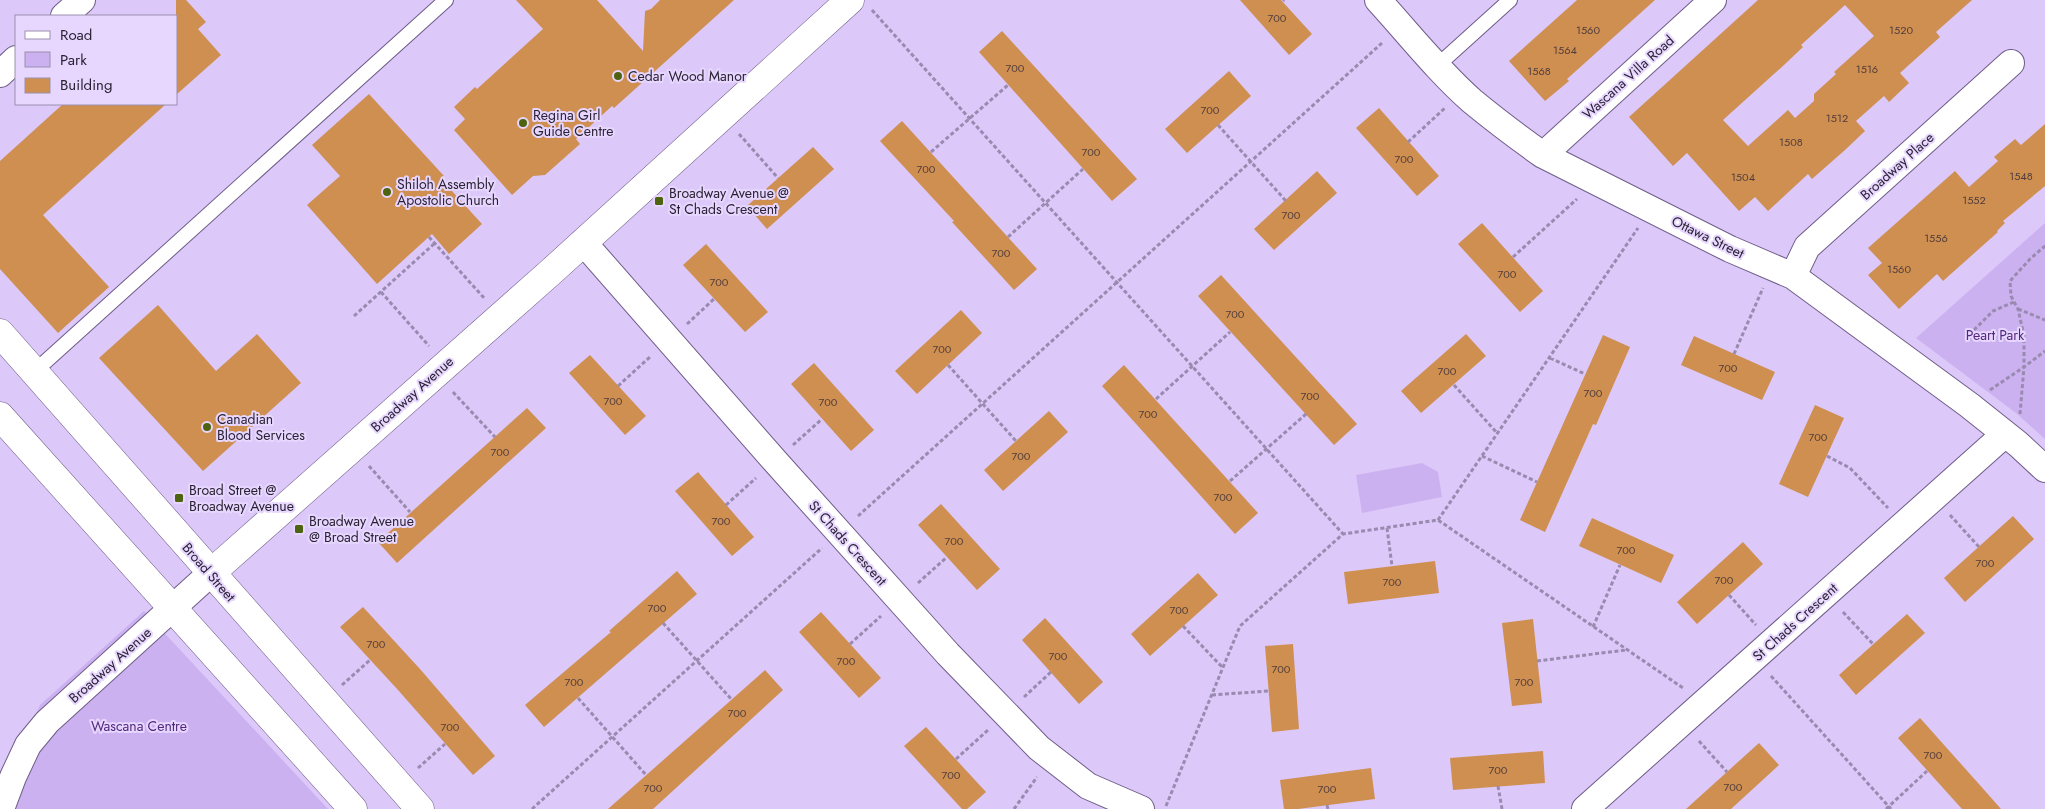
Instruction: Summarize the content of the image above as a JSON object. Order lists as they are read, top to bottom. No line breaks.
{"streets":{"main road":["Broadway Avenue","Broad Street"],"street":["Wascana Villa Road","Broadway Place","Ottawa Street","St Chads Crescent"]},"crossings":[["Wascana Villa Road","Ottawa Street"],["Broadway Place","Ottawa Street"],["Ottawa Street","St Chads Crescent"],["Broadway Avenue","St Chads Crescent"],["Broadway Avenue","Broad Street"]],"parks":["Peart Park","Wascana Centre"],"places":{"other":["Cedar Wood Manor","Regina Girl Guide Centre","Shiloh Assembly Apostolic Church","Canadian Blood Services"],"transit":["Broadway Avenue @ St Chads Crescent","Broad Street @ Broadway Avenue","Broadway Avenue @ Broad Street"]},"house_numbers":["700","1560","1520","1564","700","1516","1568","700","1512","1508","700","700","700","1548","1504","1552","700","1556","700","1560","700","700","700","700","700","700","700","700","700","700","700","700","700","700","700","700","700","700","700","700","700","700","700","700","700","700","700","700","700","700","700","700","700","700","700","700","700"],"legend":["Road","Park","Building"]}
